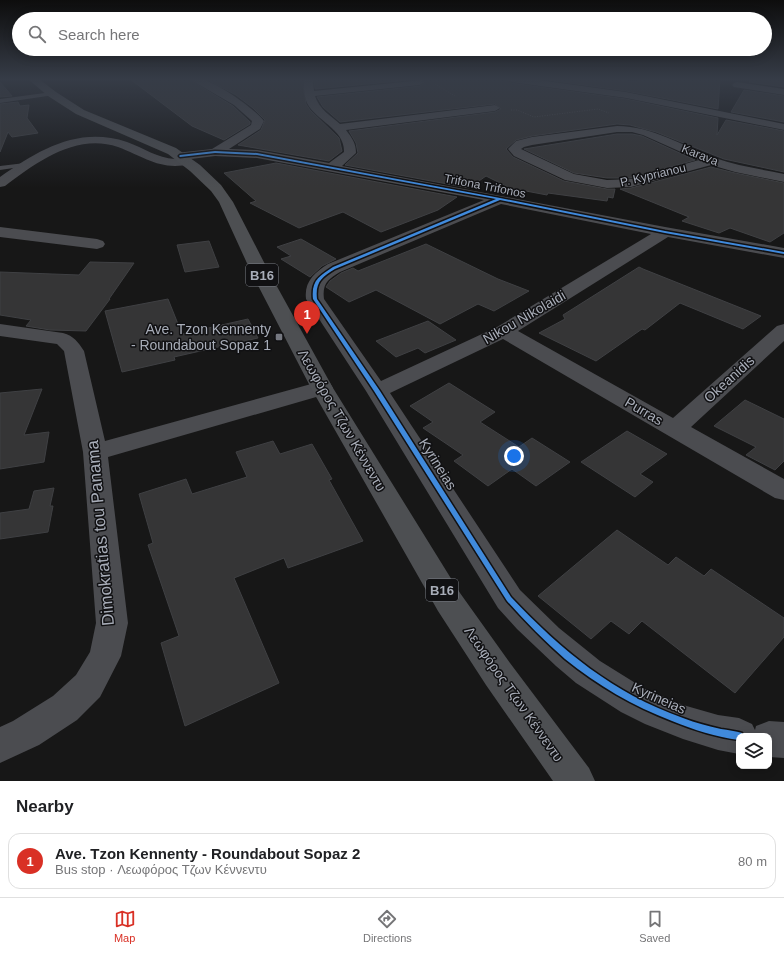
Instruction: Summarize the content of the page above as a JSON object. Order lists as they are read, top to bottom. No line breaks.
{"streets":{"main road":["B16","Λεωφόρος Τζων Κέννεντυ"],"street":["Karava","P. Kyprianou","Trifona Trifonos","Nikou Nikolaidi","Okeanidis","Purras","Kyrineias","Dimokratias tou Panama"]},"crossings":[["Karava","P. Kyprianou"],["Trifona Trifonos","Nikou Nikolaidi"],["Trifona Trifonos","Λεωφόρος Τζων Κέννεντυ"],["Trifona Trifonos","Kyrineias"],["Nikou Nikolaidi","Purras"],["Nikou Nikolaidi","Kyrineias"],["Okeanidis","Purras"]],"places":{"transit":["Ave. Tzon Kennenty - Roundabout Sopaz 1"]},"page":{"search":"Search here","pins":"1","heading":"Nearby","list":[{"mark":"1","name":"Ave. Tzon Kennenty - Roundabout Sopaz 2","note":"Bus stop · Λεωφόρος Τζων Κέννεντυ","value":"80 m"}],"nav":["Map","Directions","Saved"]}}
